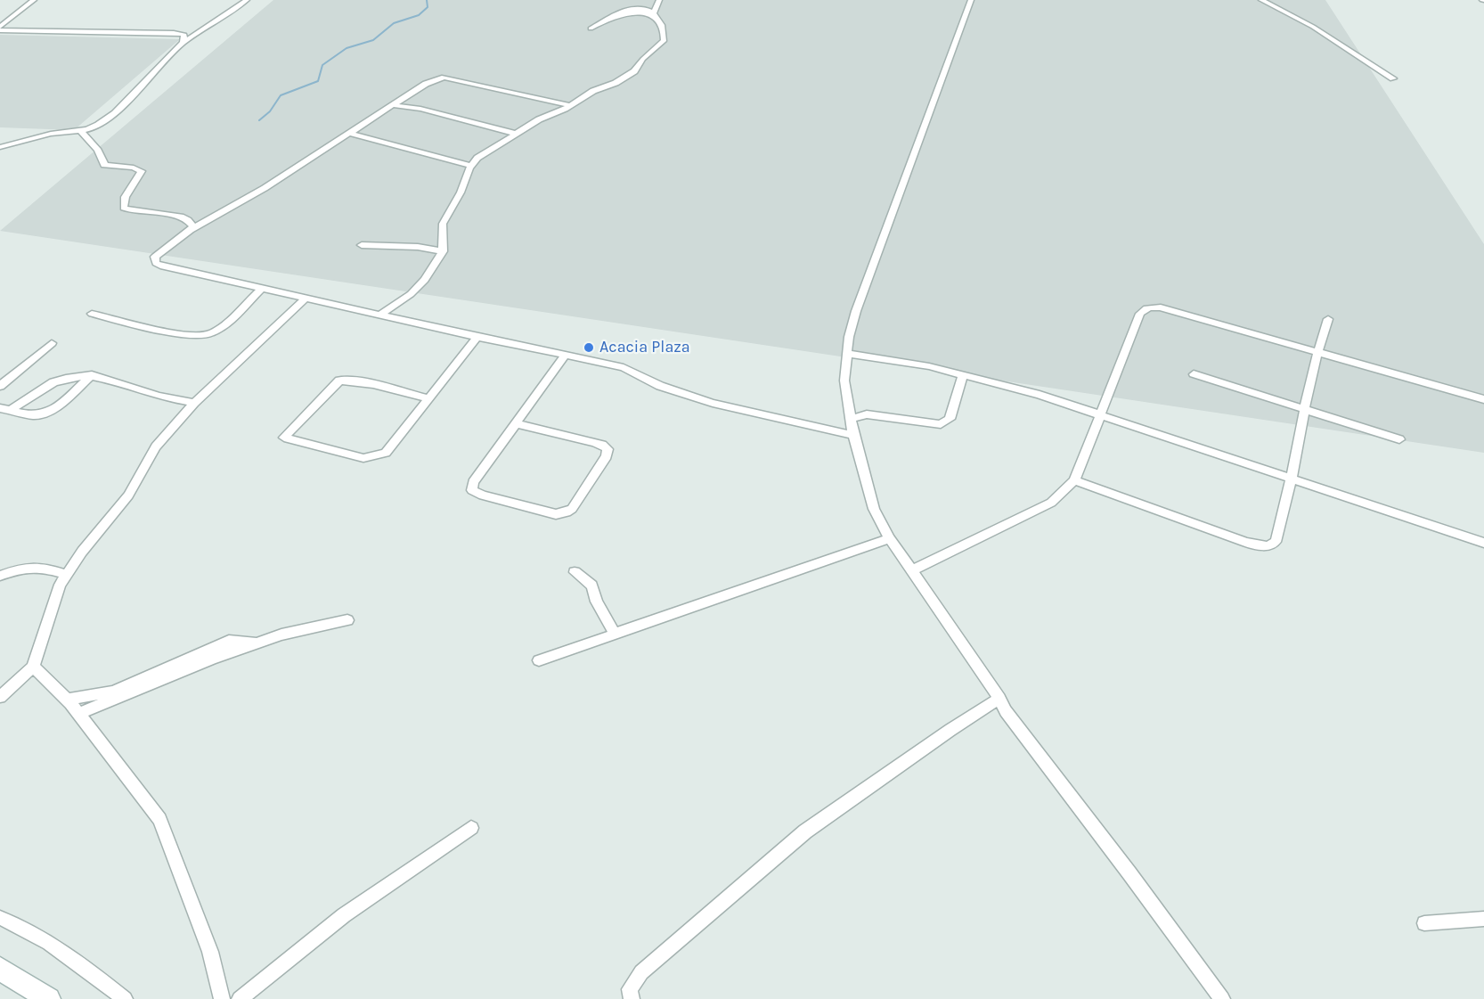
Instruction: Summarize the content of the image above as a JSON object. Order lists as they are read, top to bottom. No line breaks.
{"places":["Acacia Plaza"]}
